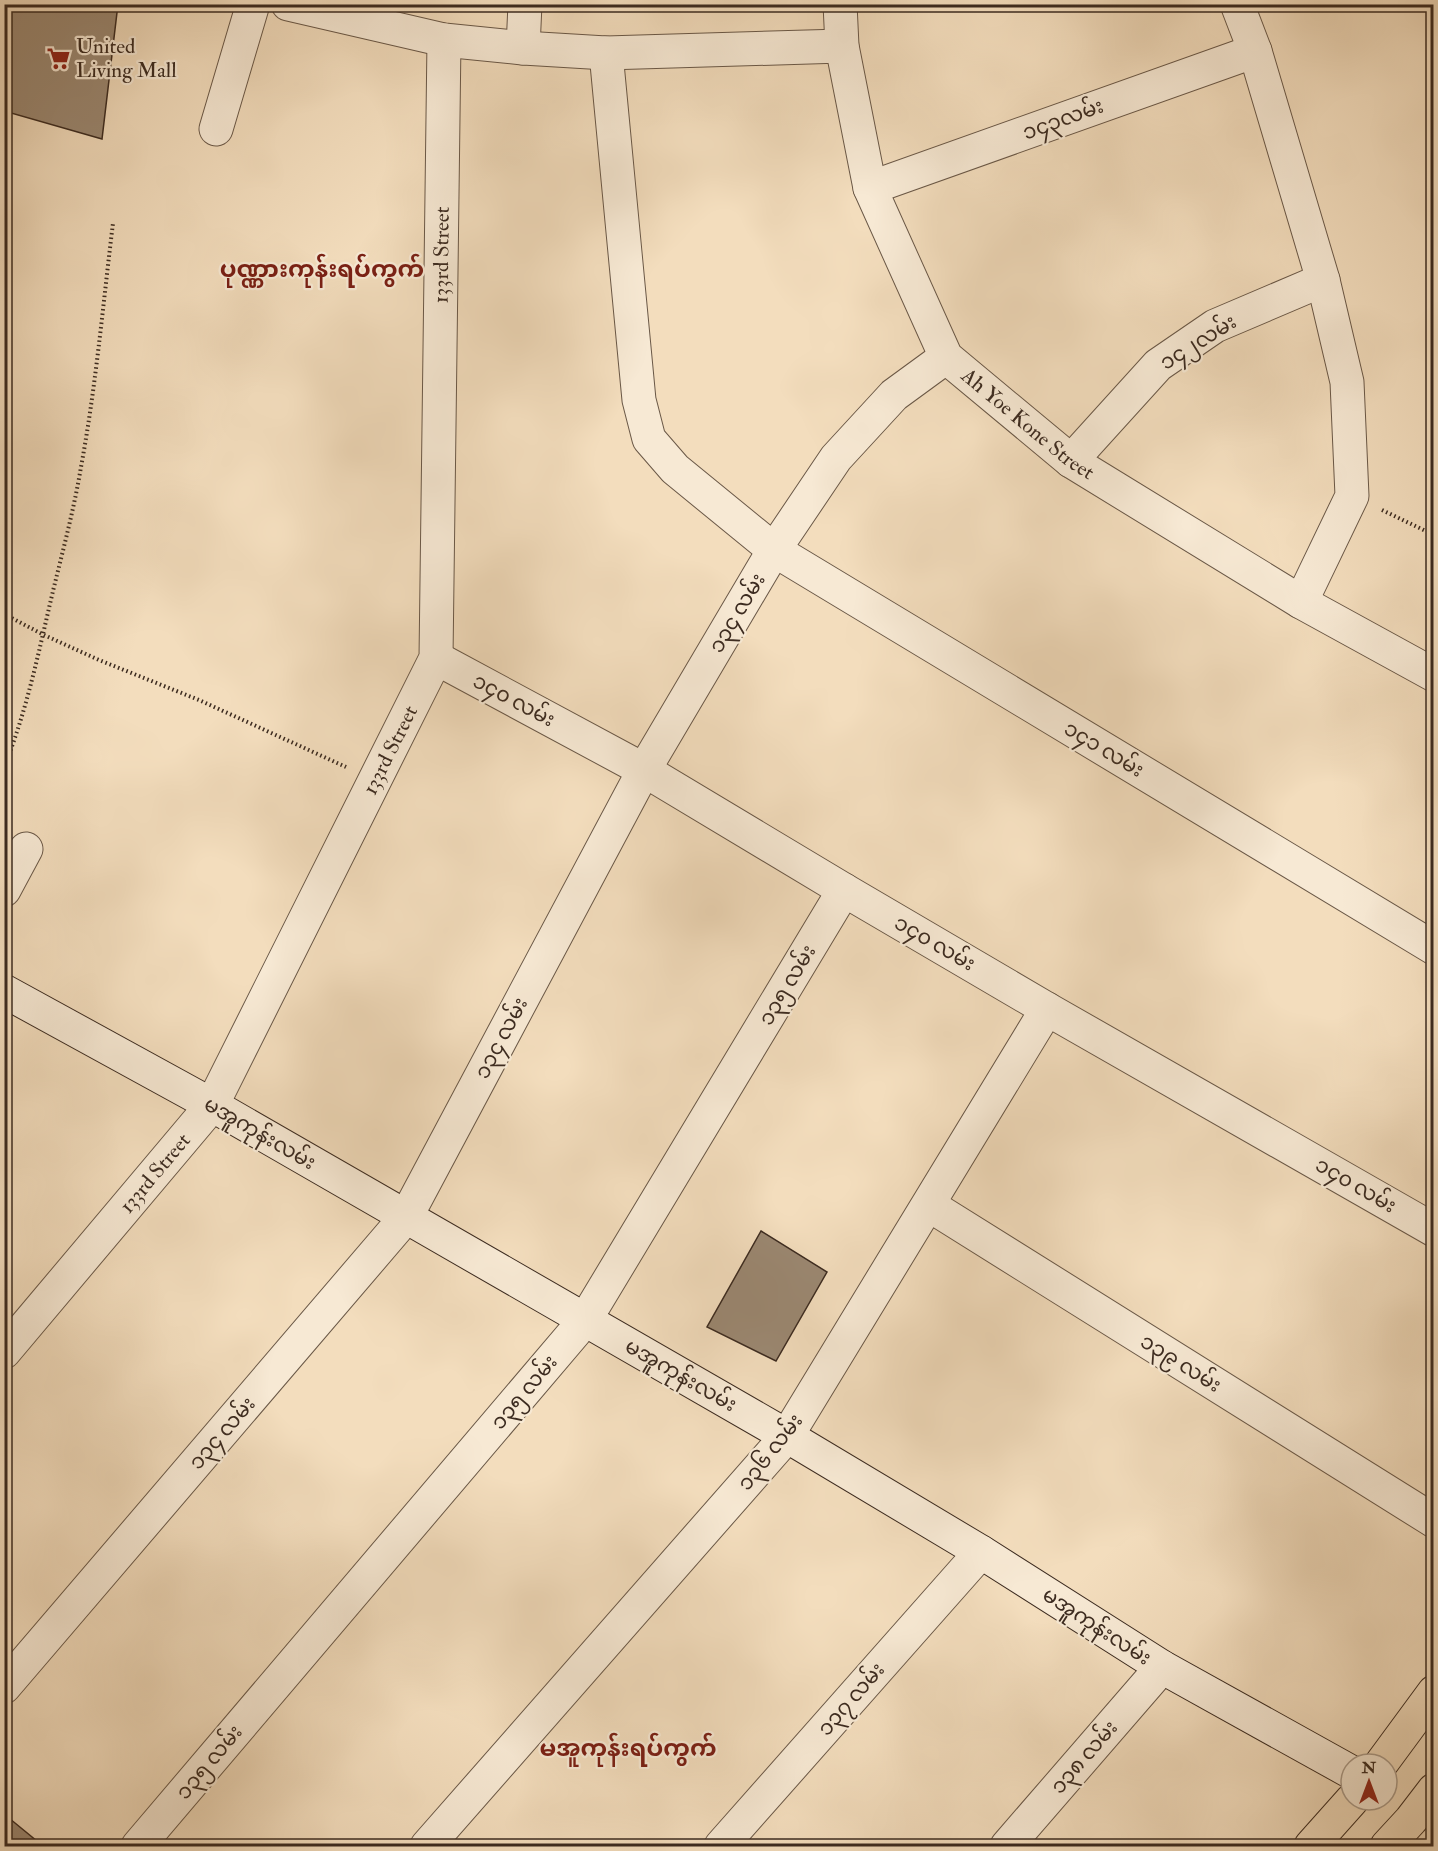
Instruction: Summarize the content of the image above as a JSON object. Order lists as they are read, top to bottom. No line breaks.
{"streets":{"street":["၁၄၃လမ်း","133rd Street","၁၄၂လမ်း","Ah Yoe Kone Street","၁၃၄ လမ်း","၁၄၀ လမ်း","၁၄၁ လမ်း","၁၃၅ လမ်း","မအူကုန်းလမ်း","၁၃၉ လမ်း","၁၃၆ လမ်း","၁၃၇ လမ်း","၁၃၈ လမ်း"]},"crossings":[["၁၄၃လမ်း","Ah Yoe Kone Street"],["133rd Street","၁၄၀ လမ်း"],["133rd Street","မအူကုန်းလမ်း"],["၁၄၂လမ်း","Ah Yoe Kone Street"],["Ah Yoe Kone Street","၁၃၄ လမ်း"],["၁၃၄ လမ်း","၁၄၀ လမ်း"],["၁၃၄ လမ်း","၁၄၁ လမ်း"],["၁၃၄ လမ်း","မအူကုန်းလမ်း"],["၁၄၀ လမ်း","၁၃၅ လမ်း"],["၁၄၀ လမ်း","၁၃၆ လမ်း"],["၁၃၅ လမ်း","မအူကုန်းလမ်း"],["မအူကုန်းလမ်း","၁၃၆ လမ်း"],["မအူကုန်းလမ်း","၁၃၇ လမ်း"],["မအူကုန်းလမ်း","၁၃၈ လမ်း"],["၁၃၉ လမ်း","၁၃၆ လမ်း"]],"districts":["ပုဏ္ဏားကုန်းရပ်ကွက်","မအူကုန်းရပ်ကွက်"],"places":{"supermarket":["United Living Mall"]},"north":"top"}
